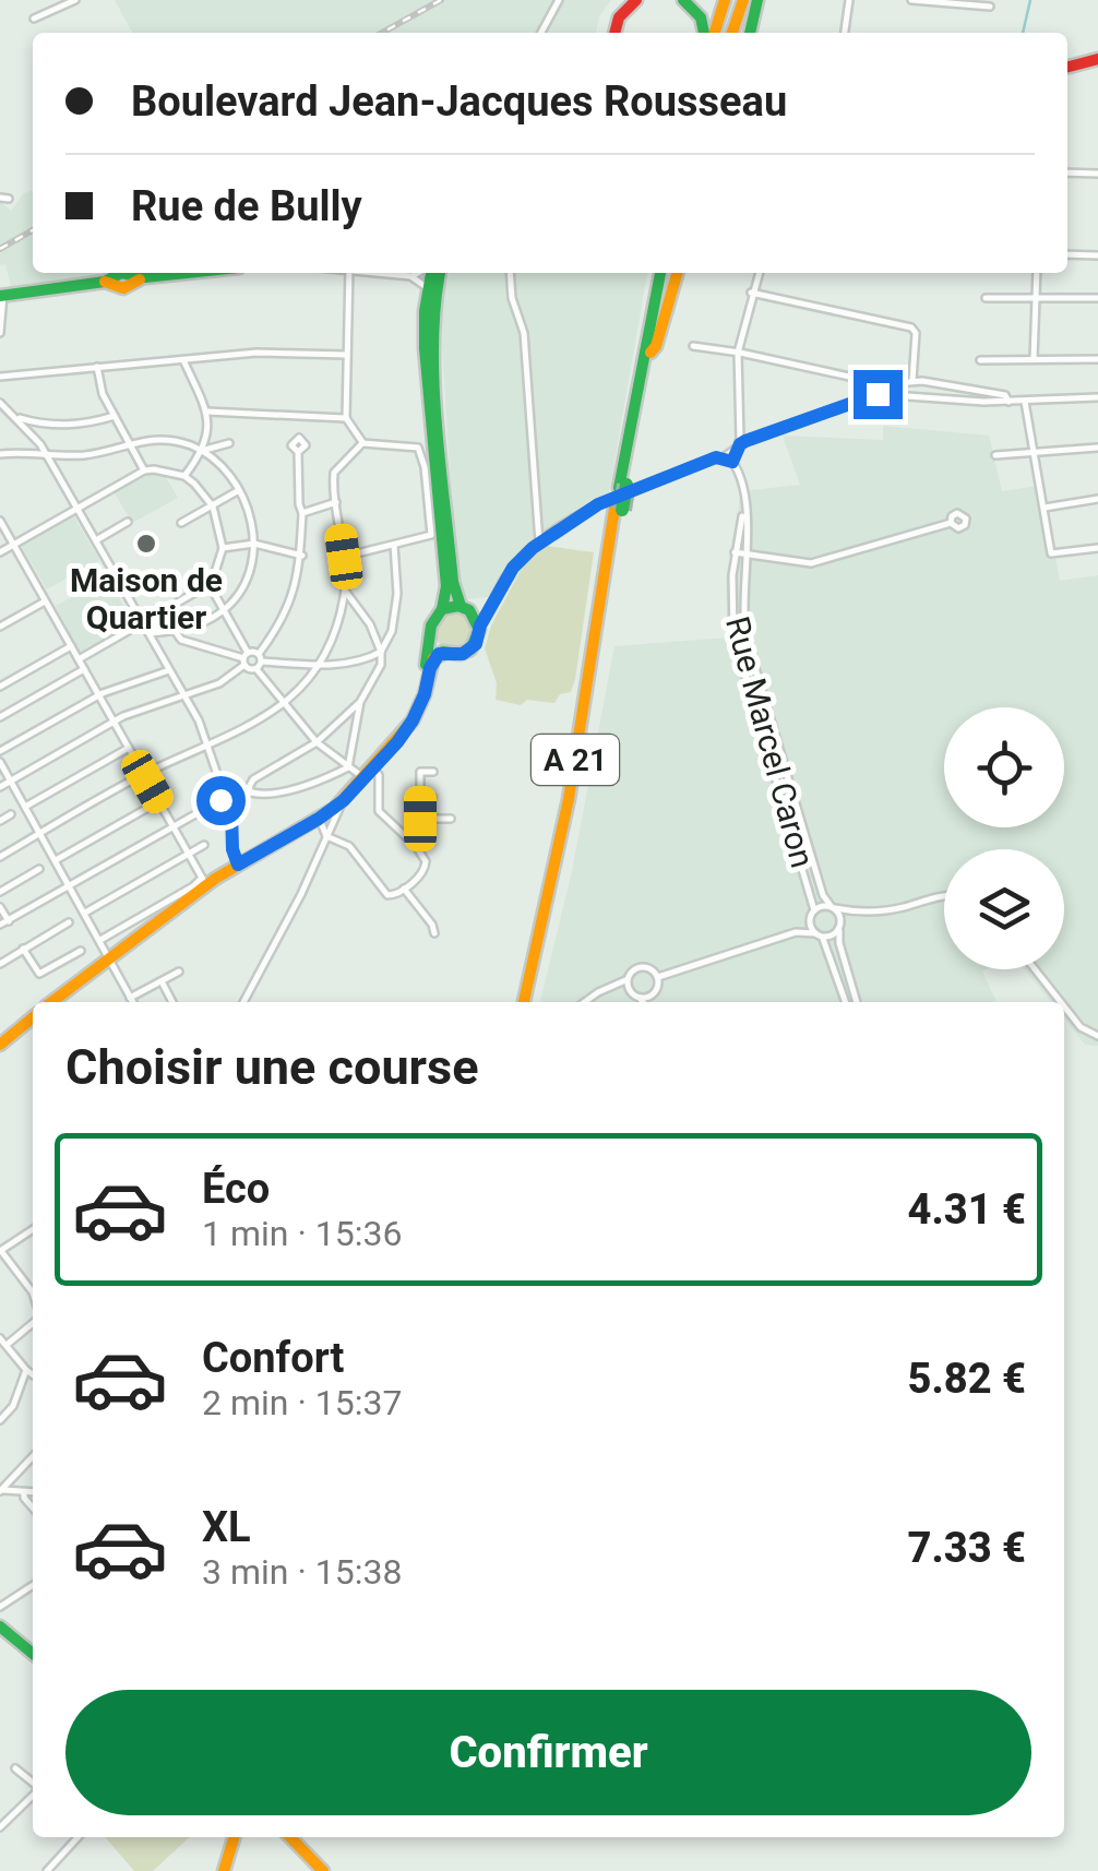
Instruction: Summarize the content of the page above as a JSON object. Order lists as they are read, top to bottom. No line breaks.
{"streets":{"main road":["A 21"],"street":["Rue Marcel Caron"]},"places":["Maison de Quartier"],"page":{"banner":["Boulevard Jean-Jacques Rousseau","Rue de Bully"],"heading":"Choisir une course","list":[{"name":"Éco","note":"1 min · 15:36","value":"4.31 €"},{"name":"Confort","note":"2 min · 15:37","value":"5.82 €"},{"name":"XL","note":"3 min · 15:38","value":"7.33 €"}],"buttons":"Confirmer"}}
